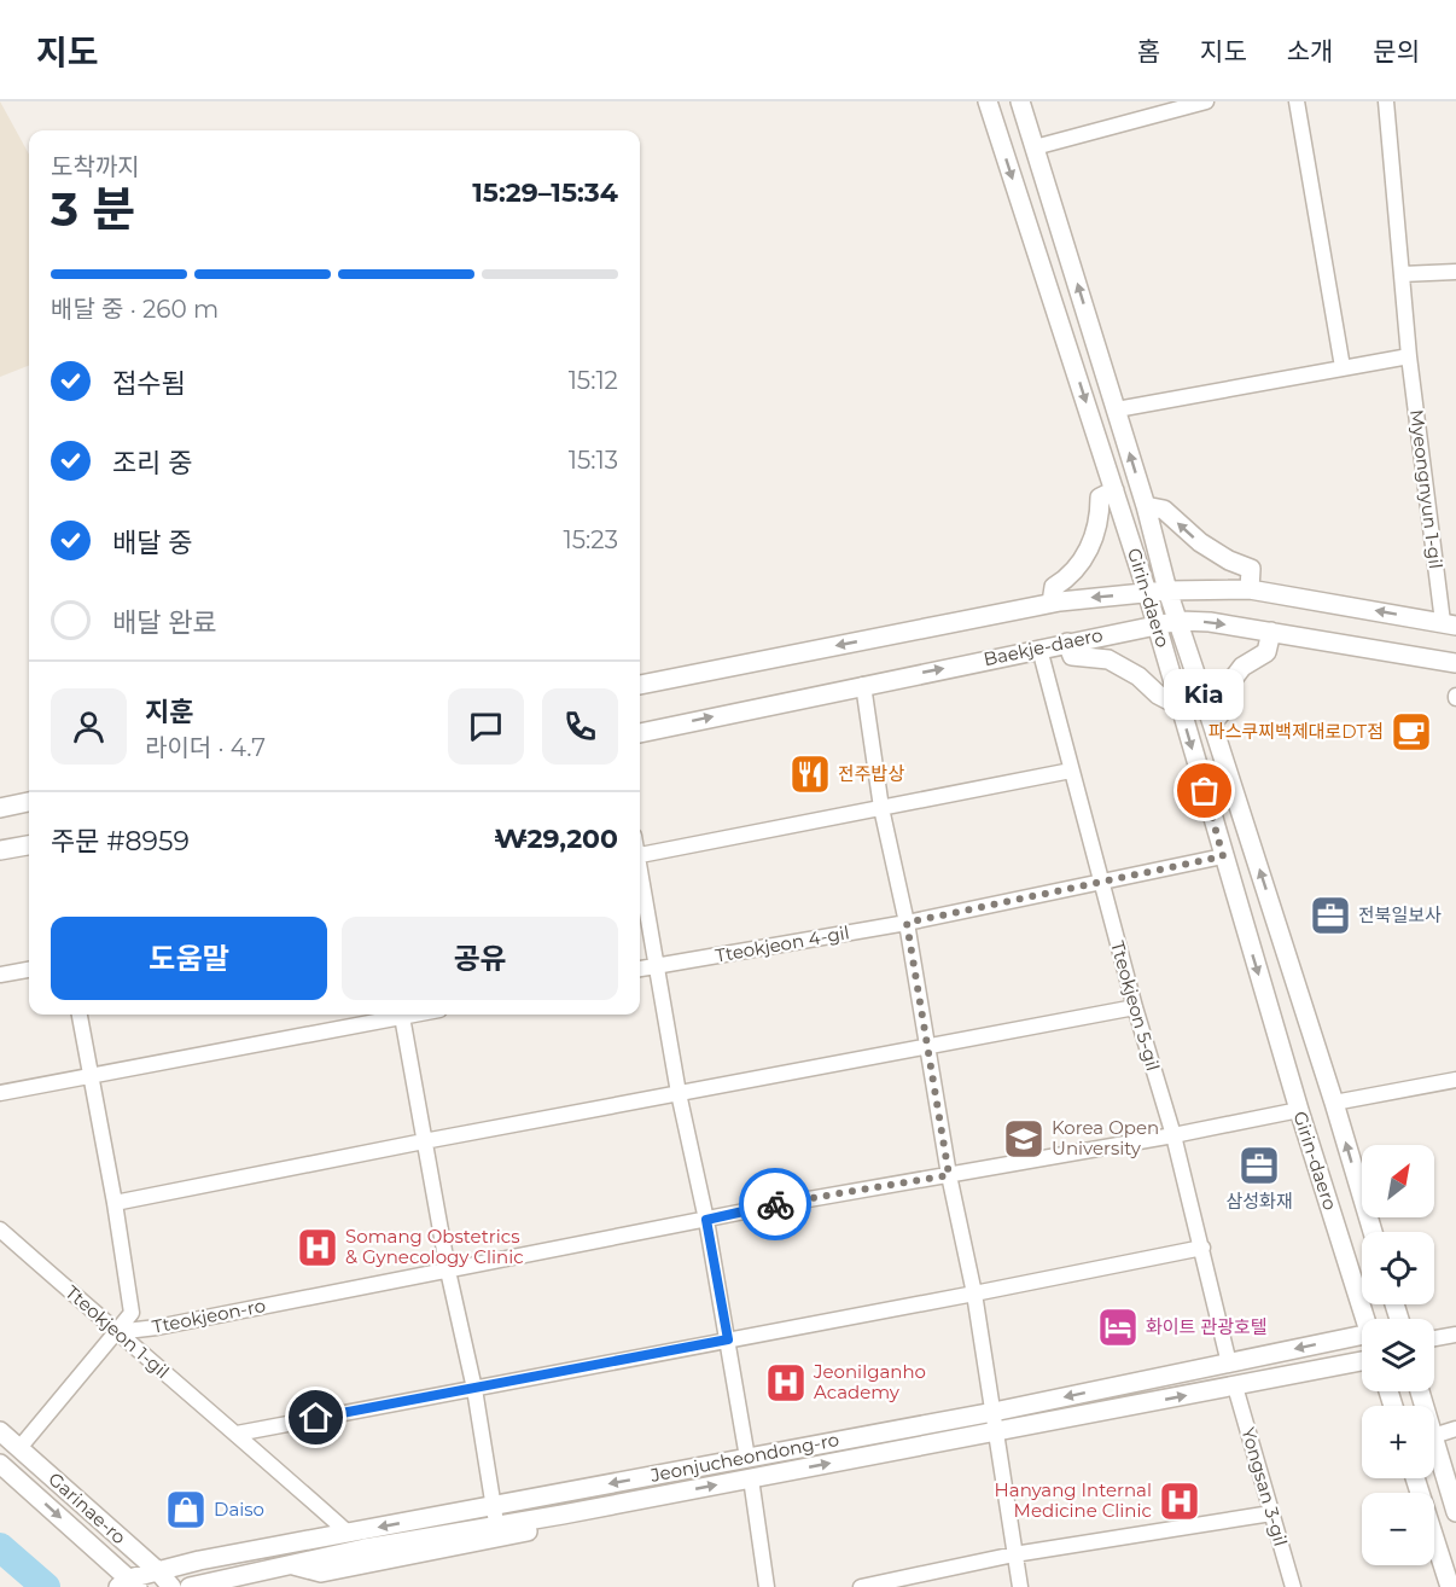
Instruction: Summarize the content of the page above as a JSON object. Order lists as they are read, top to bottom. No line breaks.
{"streets":{"street":["Myeongnyun 1-gil","Girin-daero","Baekje-daero","Tteokjeon 4-gil","Tteokjeon 5-gil","Tteokjeon-ro","Tteokjeon 1-gil","Jeonjucheondong-ro","Yongsan 3-gil","Garinae-ro"]},"crossings":[["Myeongnyun 1-gil","Baekje-daero"],["Girin-daero","Baekje-daero"],["Girin-daero","Tteokjeon 4-gil"],["Baekje-daero","Tteokjeon 5-gil"],["Tteokjeon 4-gil","Tteokjeon 5-gil"],["Tteokjeon 5-gil","Jeonjucheondong-ro"],["Tteokjeon-ro","Tteokjeon 1-gil"],["Tteokjeon 1-gil","Jeonjucheondong-ro"],["Jeonjucheondong-ro","Yongsan 3-gil"],["Jeonjucheondong-ro","Garinae-ro"]],"places":{"cafe":["파스쿠찌백제대로DT점"],"restaurant":["전주밥상"],"other":["Kia"],"office":["전북일보사","삼성화재"],"school or university":["Korea Open University"],"hospital":["Somang Obstetrics & Gynecology Clinic","Jeonilganho Academy","Hanyang Internal Medicine Clinic"],"hotel":["화이트 관광호텔"],"shop":["Daiso"]},"north":"top right","page":{"header":"지도","nav":["홈","지도","소개","문의"],"heading":["3 분","도착까지","15:29–15:34"],"panel":["지훈","라이더 · 4.7","주문 #8959","₩29,200"],"bar":"배달 중 · 260 m","list":[["접수됨","15:12"],["조리 중","15:13"],["배달 중","15:23"],"배달 완료"],"bubble":"Kia","buttons":["도움말","공유"],"map_buttons":["+","−"]}}
